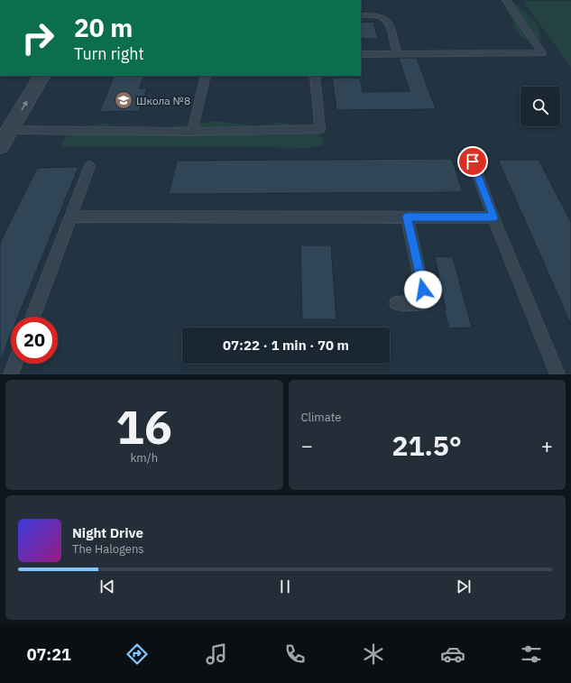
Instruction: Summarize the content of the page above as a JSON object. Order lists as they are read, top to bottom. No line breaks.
{"places":{"school or university":["Школа №8"]},"page":{"turn":["20 m","Turn right"],"limit":"20","trip":"07:22 · 1 min · 70 m","tile":[["16","km/h"],"Climate"],"heat":["−","21.5°","+"],"song":["Night Drive","The Halogens"],"tabs":"07:21"}}
